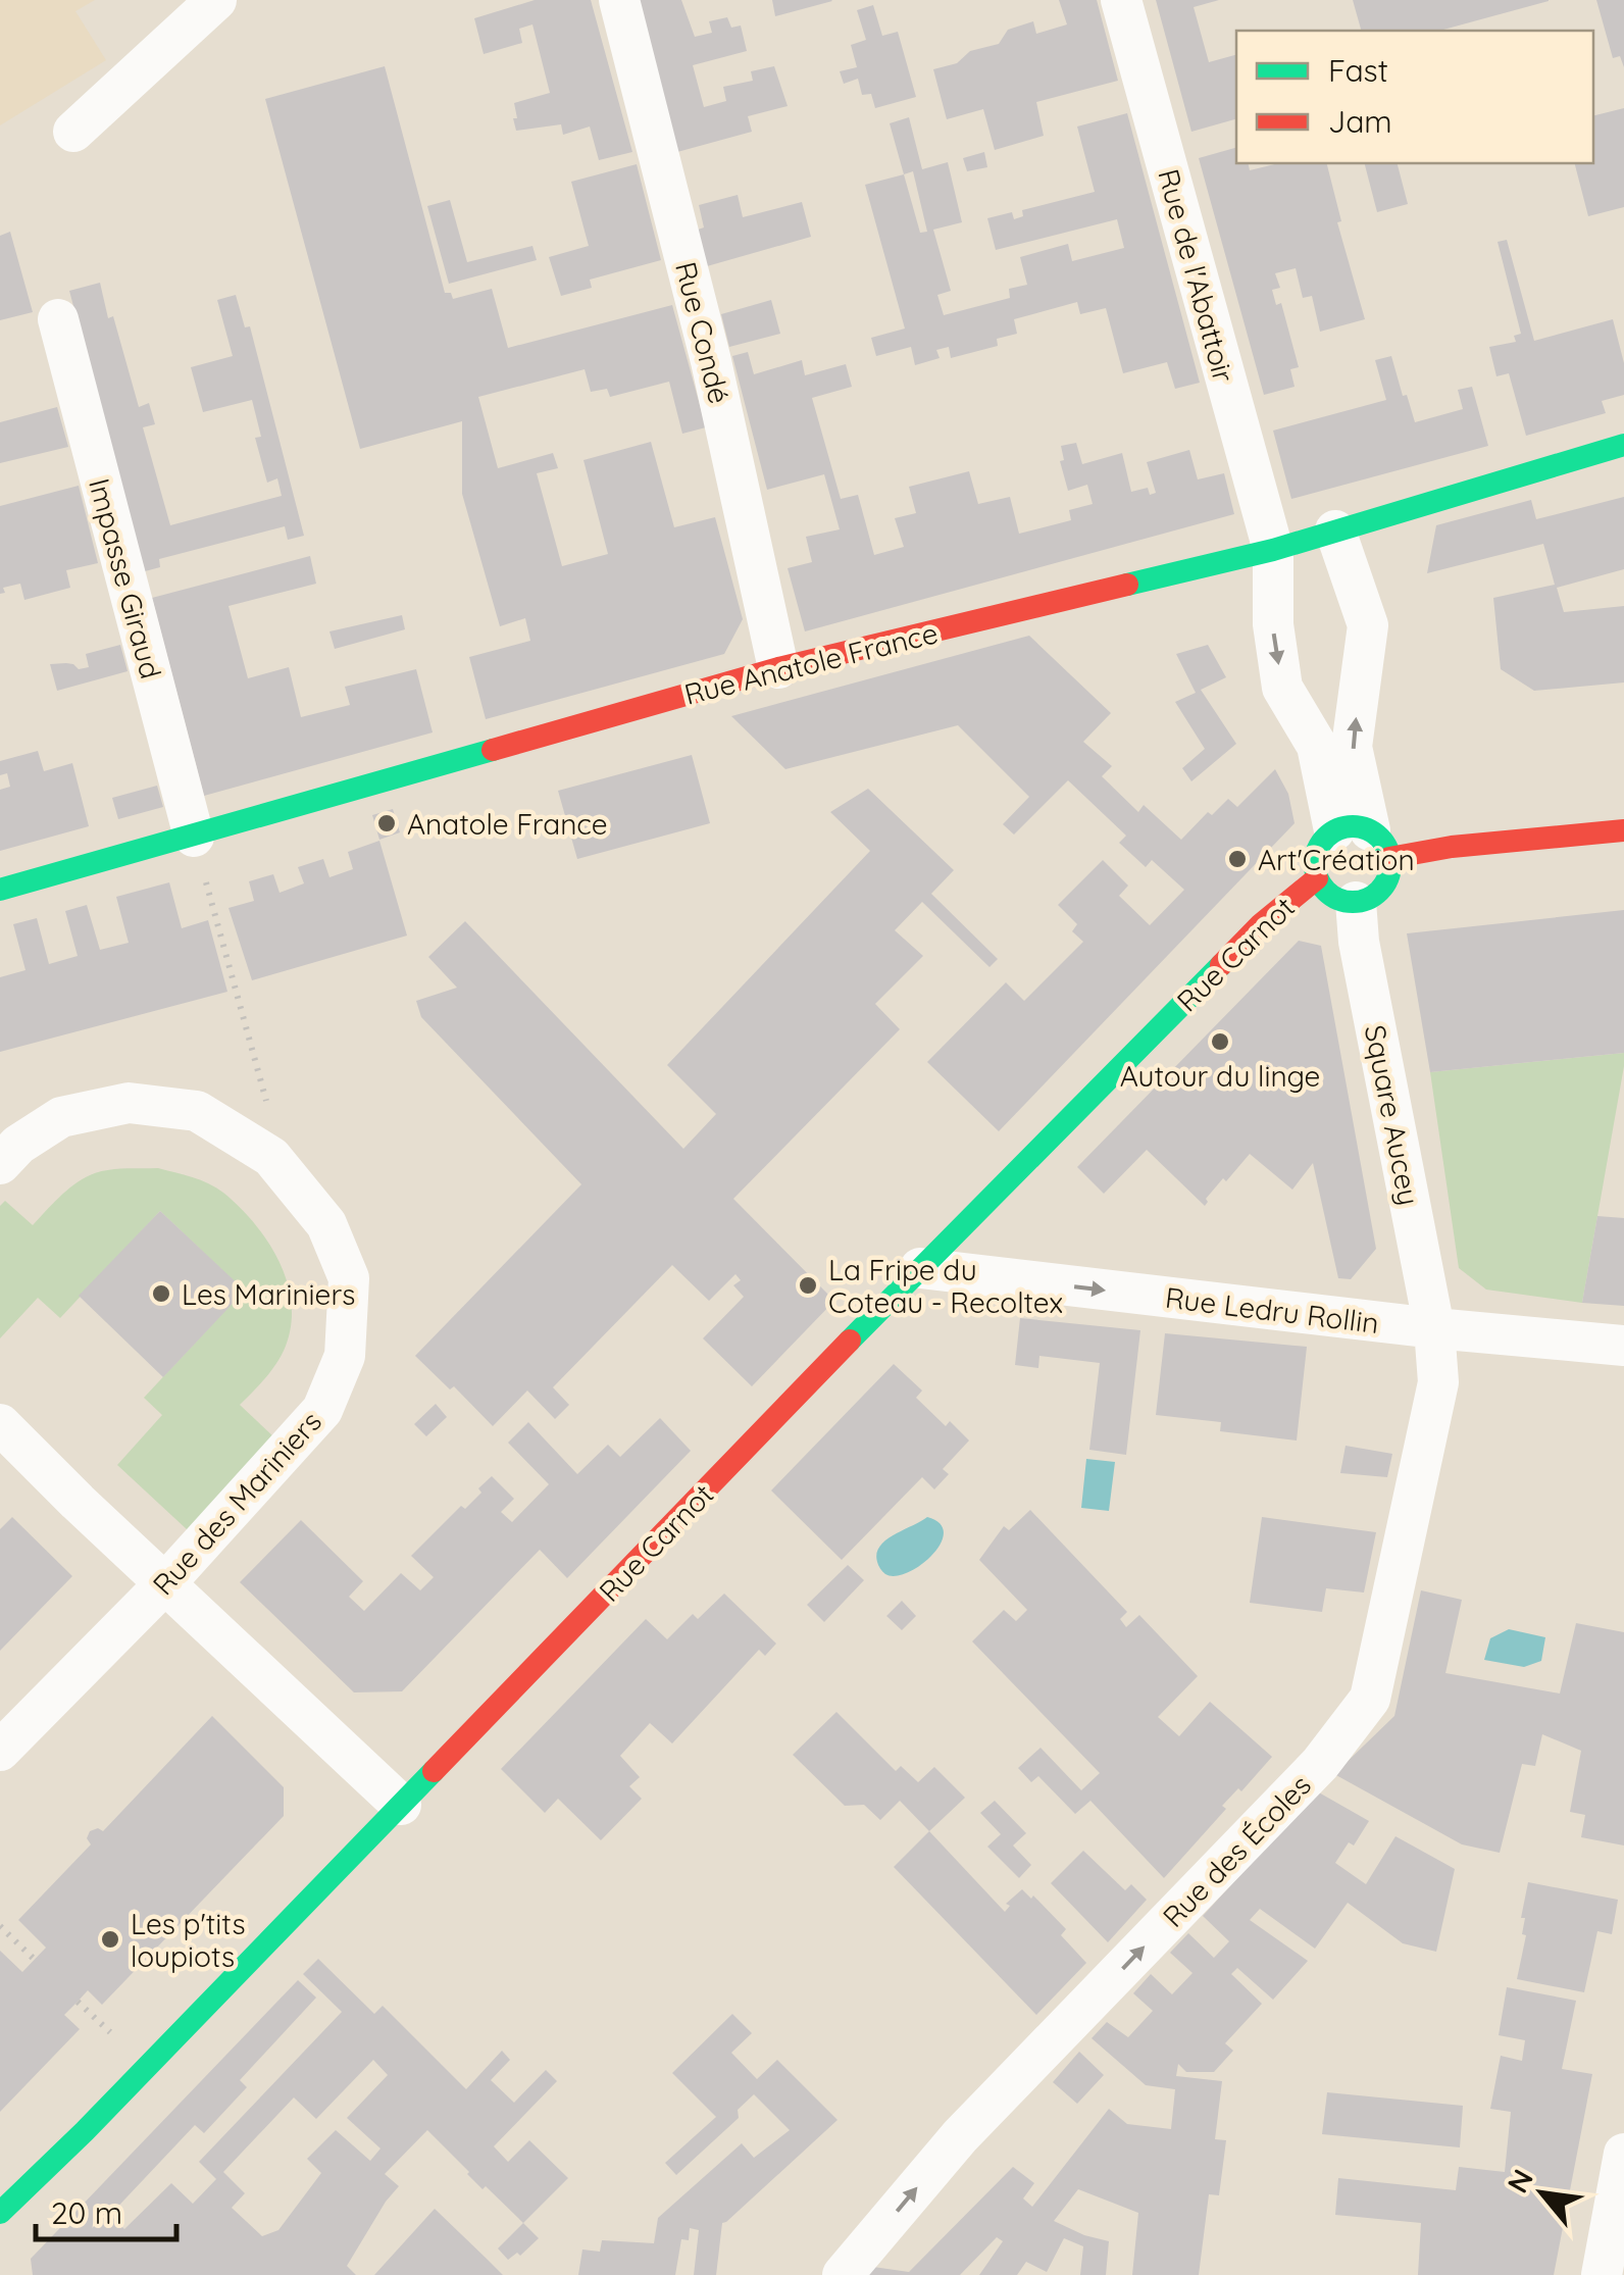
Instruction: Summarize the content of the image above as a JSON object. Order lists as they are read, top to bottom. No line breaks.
{"streets":{"main road":["Rue Anatole France","Rue Carnot"],"street":["Rue de l'Abattoir","Rue Condé","Impasse Giraud","Square Aucey","Rue Ledru Rollin","Rue des Mariniers","Rue des Écoles"]},"crossings":[["Rue de l'Abattoir","Rue Anatole France"],["Rue Condé","Rue Anatole France"],["Impasse Giraud","Rue Anatole France"],["Rue Carnot","Square Aucey"],["Rue Carnot","Rue Ledru Rollin"],["Square Aucey","Rue Ledru Rollin"],["Square Aucey","Rue des Écoles"],["Rue Ledru Rollin","Rue des Écoles"]],"one_way":["Rue Ledru Rollin","Rue des Écoles"],"places":["Anatole France","Art'Création","Autour du linge","La Fripe du Coteau - Recoltex","Les Mariniers","Les p'tits loupiots"],"legend":["Fast","Jam"],"scale_bar":"20 m","north":"top left"}
